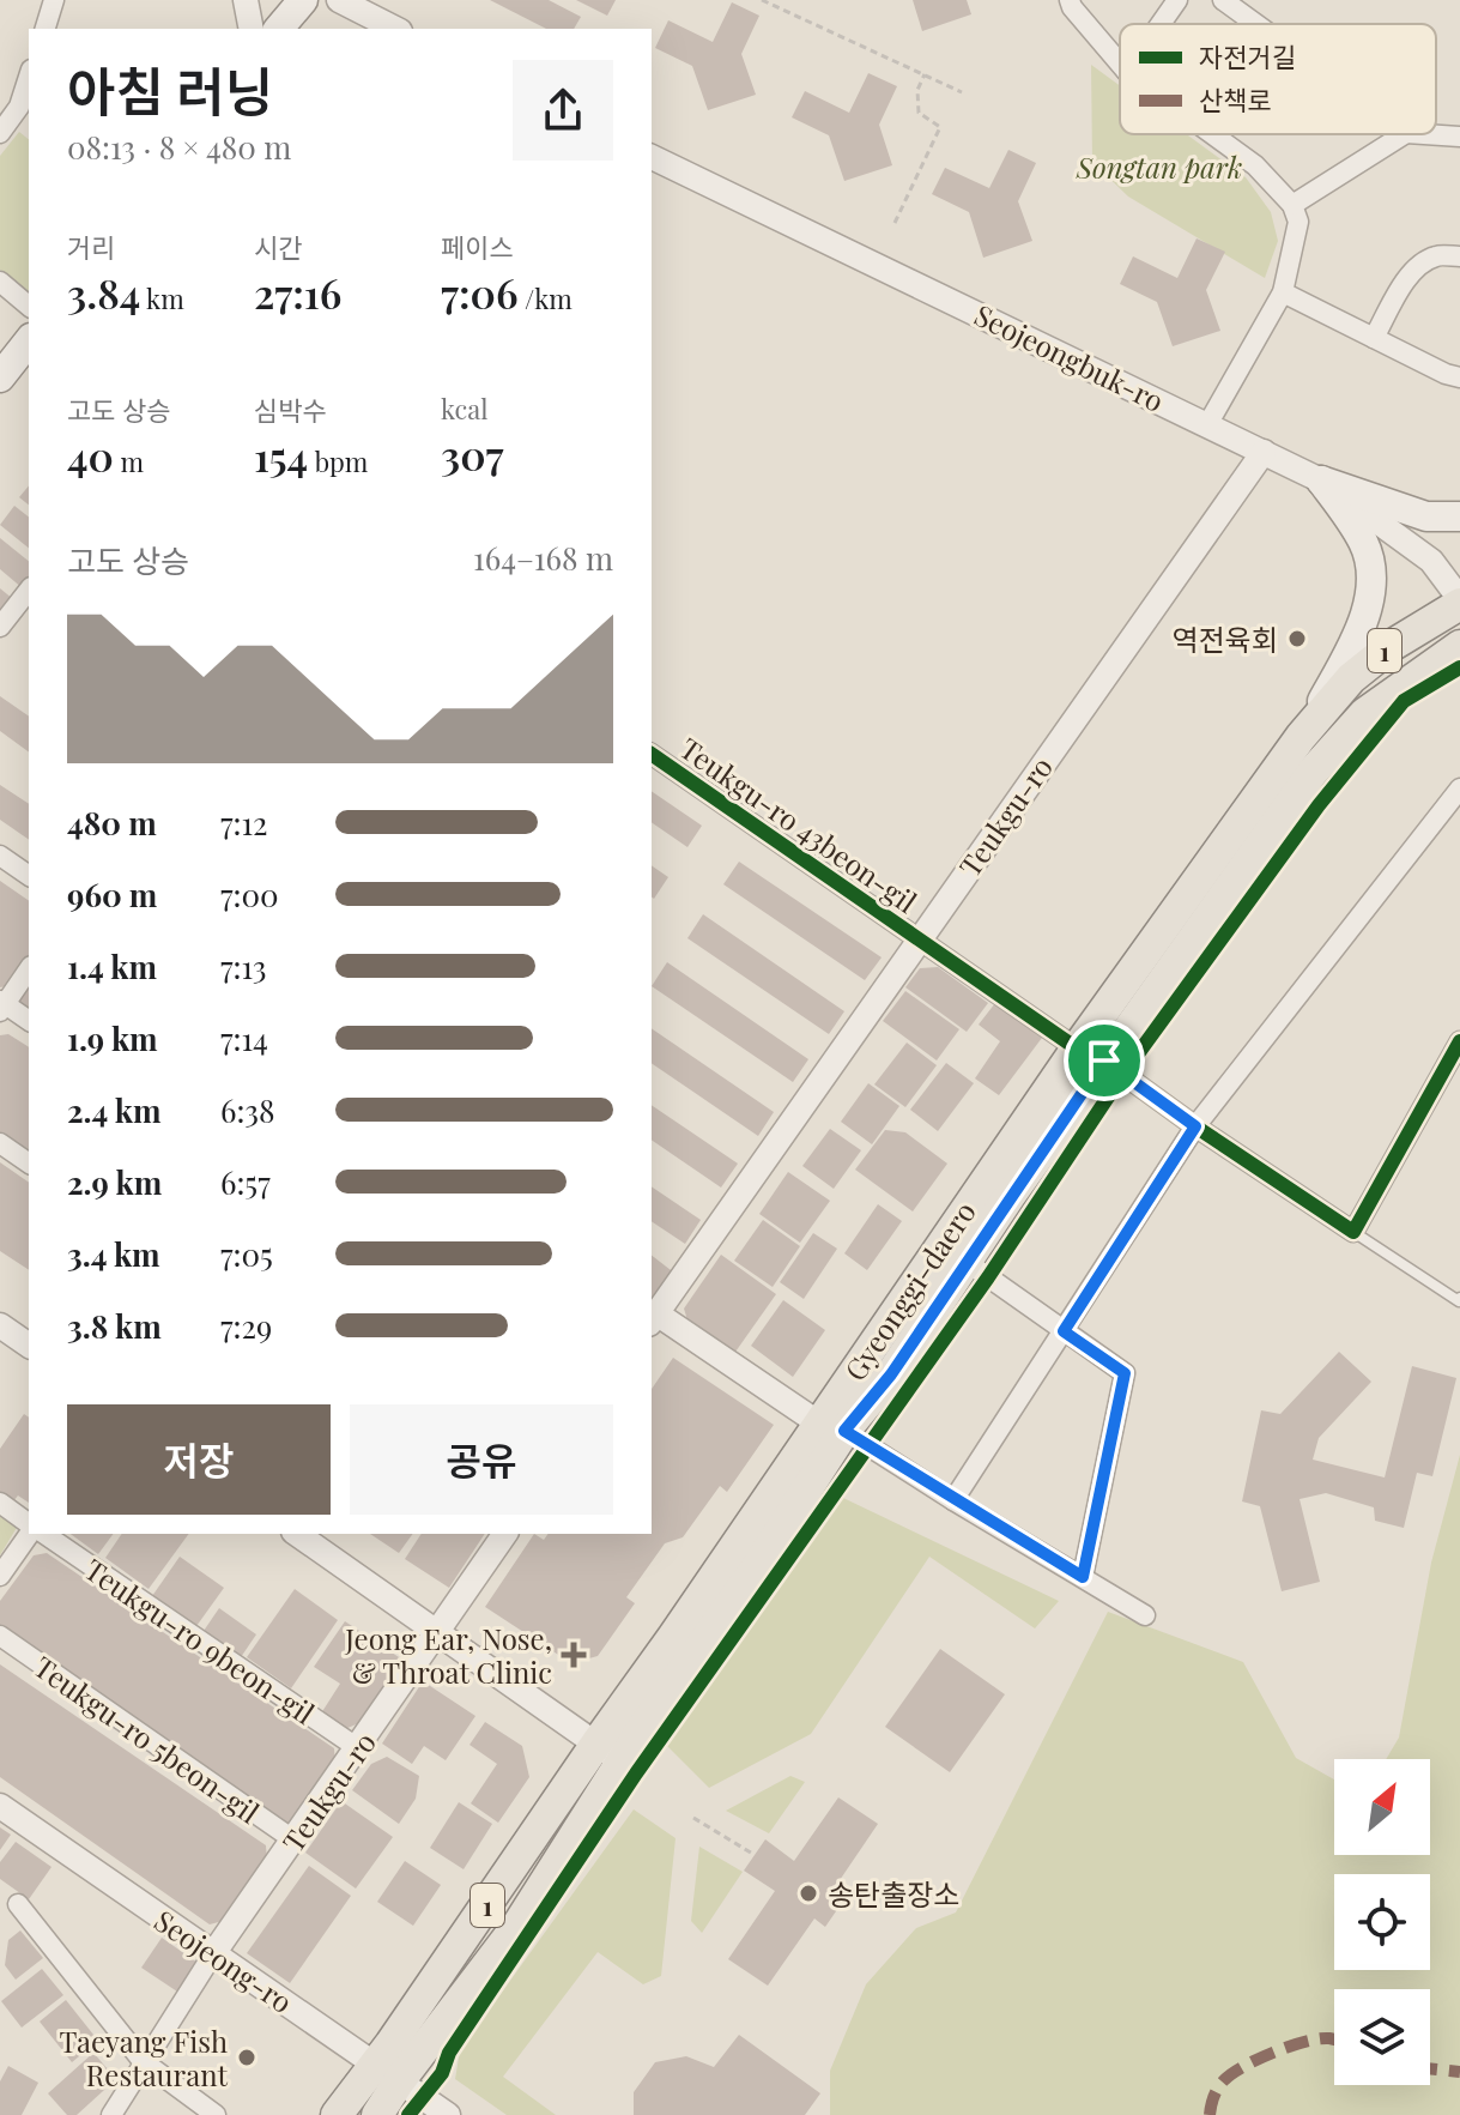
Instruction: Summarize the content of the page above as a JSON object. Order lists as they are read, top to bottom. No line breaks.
{"streets":{"main road":["1","Gyeonggi-daero"],"street":["Seojeongbuk-ro","Teukgu-ro","Teukgu-ro 43beon-gil","Teukgu-ro 9beon-gil","Teukgu-ro 5beon-gil","Seojeong-ro"]},"crossings":[["Seojeongbuk-ro","Teukgu-ro"],["Seojeongbuk-ro","Gyeonggi-daero"],["Teukgu-ro","Teukgu-ro 43beon-gil"],["Teukgu-ro","Teukgu-ro 9beon-gil"],["Teukgu-ro","Teukgu-ro 5beon-gil"],["Teukgu-ro","Seojeong-ro"],["Teukgu-ro 43beon-gil","Gyeonggi-daero"],["Gyeonggi-daero","Seojeong-ro"]],"parks":["Songtan park"],"places":{"other":["역전육회","송탄출장소","Taeyang Fish Restaurant"],"health":["Jeong Ear, Nose, & Throat Clinic"]},"legend":["자전거길","산책로"],"north":"top right","page":{"heading":["아침 러닝","08:13 · 8 × 480 m"],"stats":[["거리","3.84 km"],["시간","27:16"],["페이스","7:06 /km"],["고도 상승","40 m"],["심박수","154 bpm"],["kcal","307"]],"chart":["고도 상승","164–168 m"],"list":[{"name":"480 m","note":"7:12"},{"name":"960 m","note":"7:00"},{"name":"1.4 km","note":"7:13"},{"name":"1.9 km","note":"7:14"},{"name":"2.4 km","note":"6:38"},{"name":"2.9 km","note":"6:57"},{"name":"3.4 km","note":"7:05"},{"name":"3.8 km","note":"7:29"}],"buttons":["저장","공유"]}}
